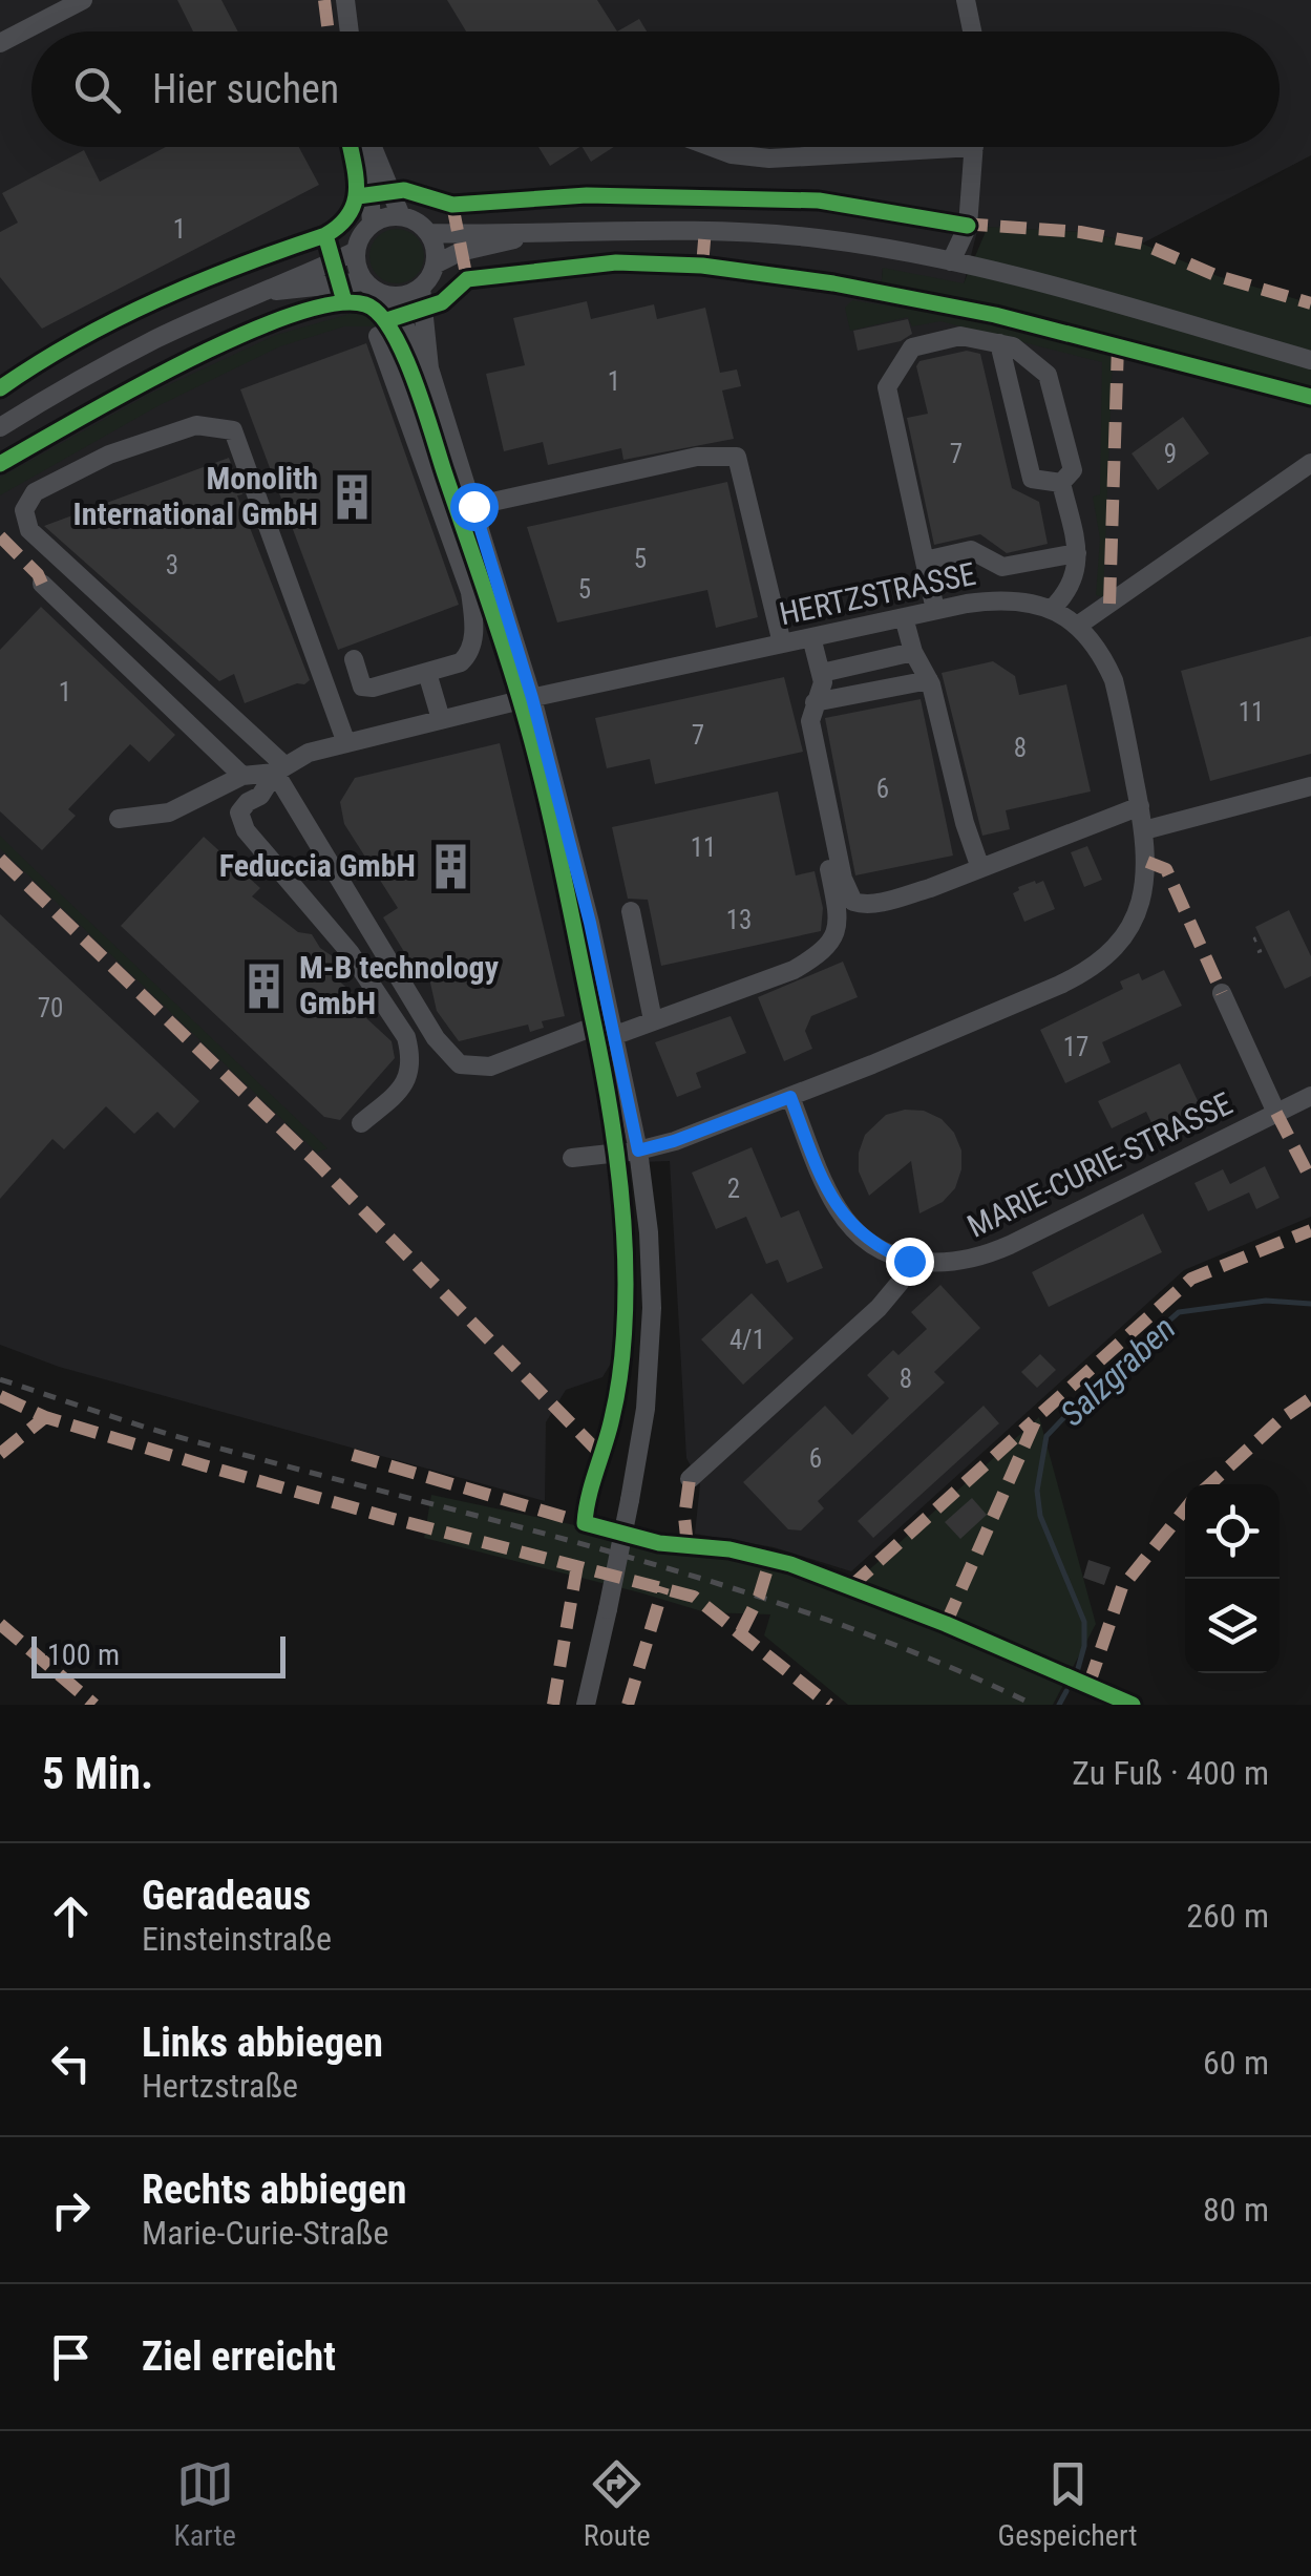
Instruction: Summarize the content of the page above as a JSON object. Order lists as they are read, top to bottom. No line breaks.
{"streets":{"street":["HERTZSTRASSE","MARIE-CURIE-STRASSE"]},"crossings":[["HERTZSTRASSE","MARIE-CURIE-STRASSE"]],"water":["Salzgraben"],"places":{"building":["Monolith International GmbH","Feduccia GmbH","M-B technology GmbH"]},"house_numbers":["1","1","7","9","5","3","5","1","11","7","8","6","11","13","70","17","2","4/1","8","6"],"scale_bar":"100 m","page":{"search":"Hier suchen","scale":"100 m","heading":["5 Min.","Zu Fuß · 400 m"],"list":[["Geradeaus","Einsteinstraße","260 m"],["Links abbiegen","Hertzstraße","60 m"],["Rechts abbiegen","Marie-Curie-Straße","80 m"],"Ziel erreicht"],"nav":["Karte","Route","Gespeichert"]}}
